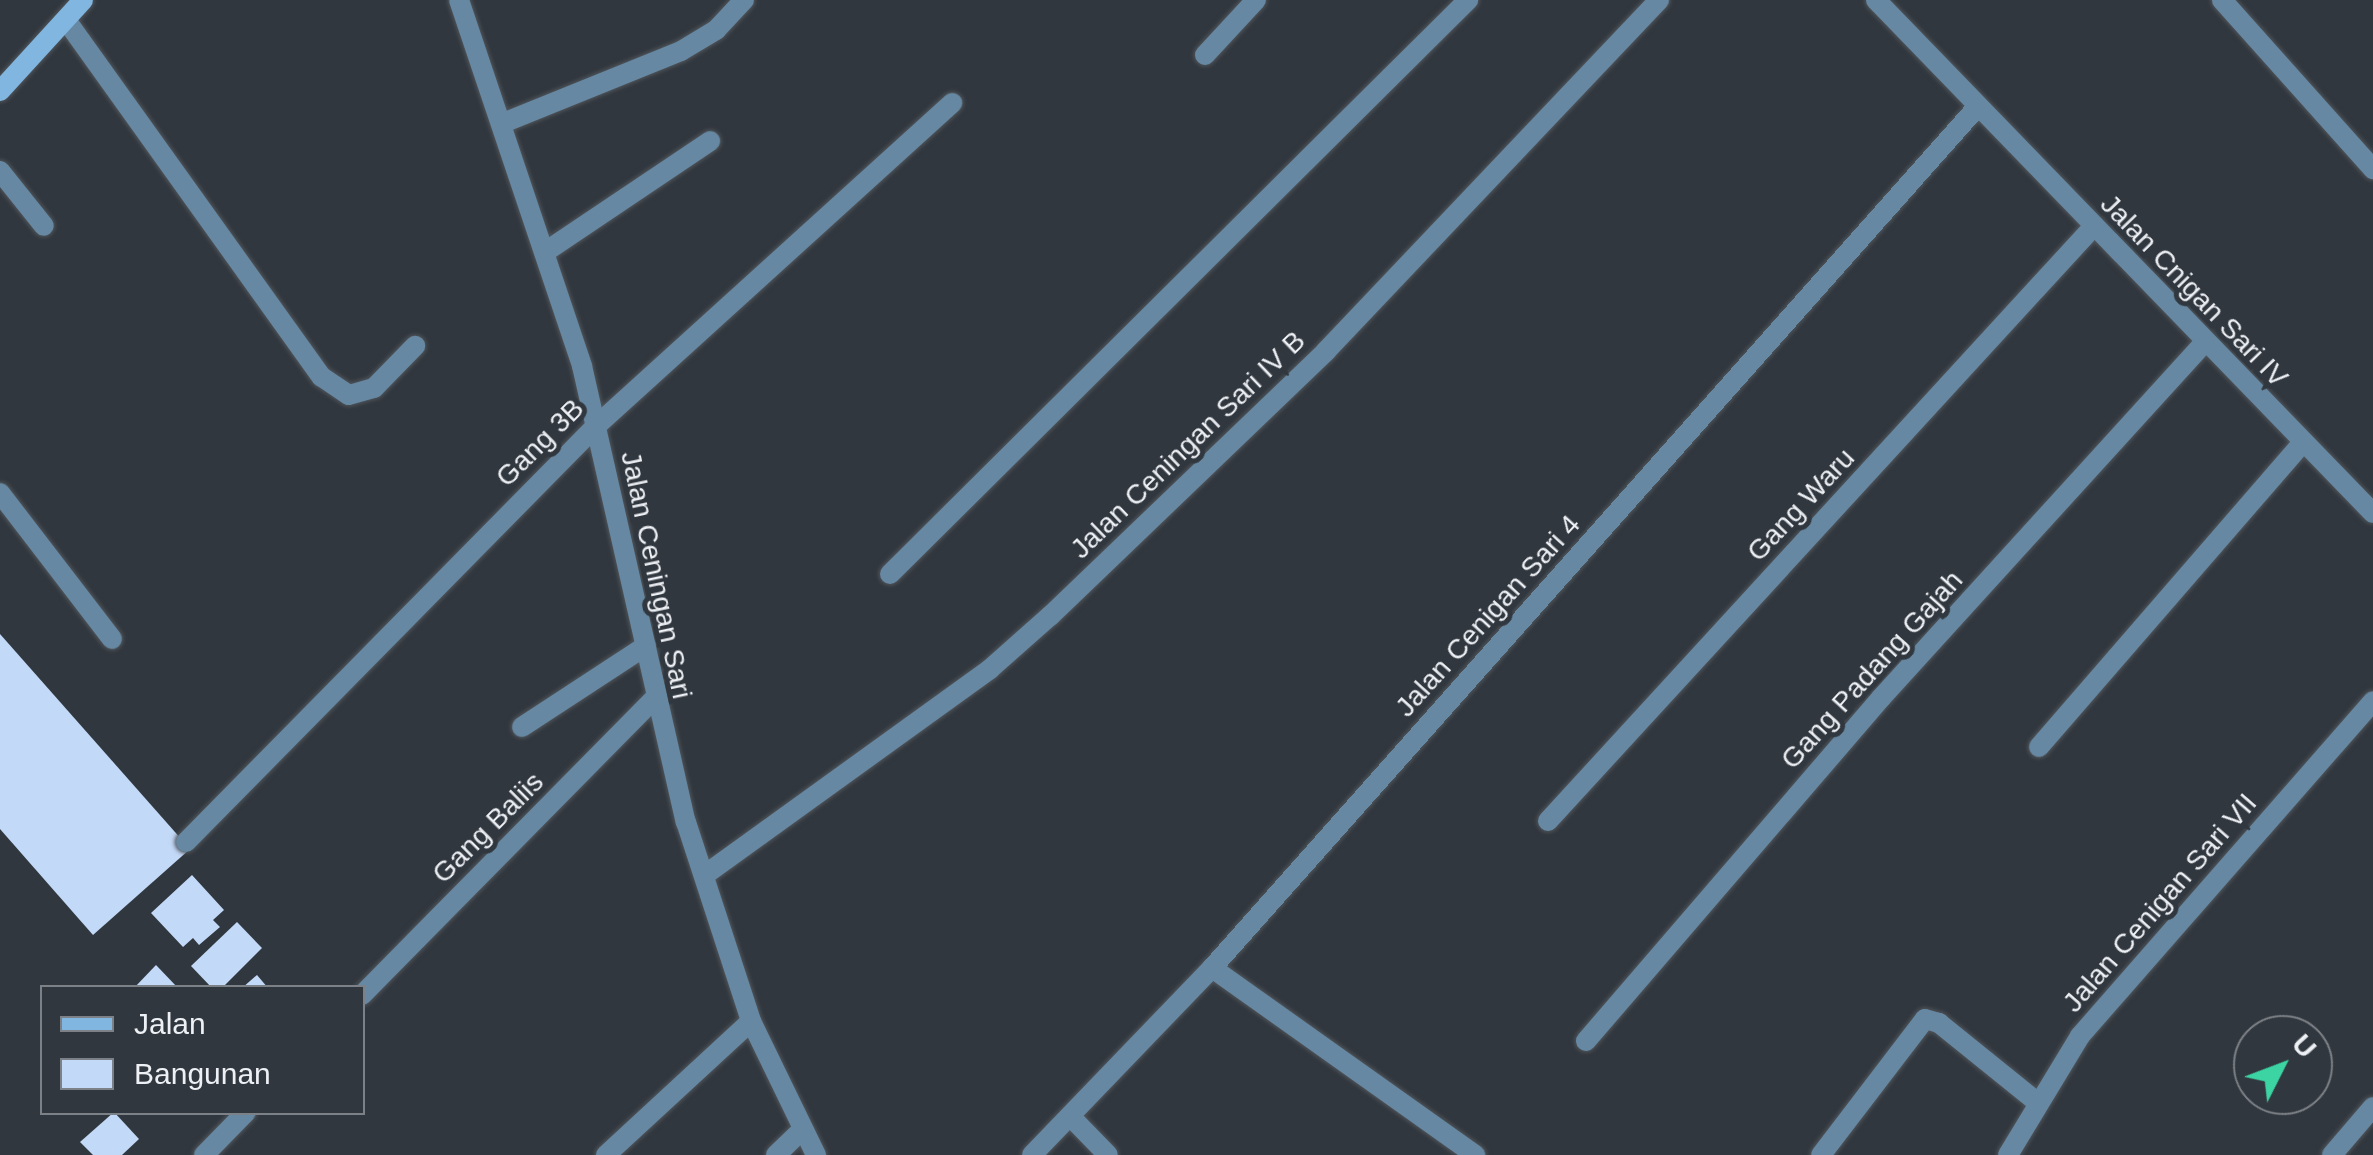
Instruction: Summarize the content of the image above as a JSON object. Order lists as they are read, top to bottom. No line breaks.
{"streets":{"street":["Jalan Cnigan Sari IV","Gang 3B","Jalan Ceningan Sari IV B","Gang Waru","Jalan Ceningan Sari","Jalan Cenigan Sari 4","Gang Padang Gajah","Gang Baliis","Jalan Cenigan Sari VII"]},"crossings":[["Jalan Cnigan Sari IV","Gang Waru"],["Jalan Cnigan Sari IV","Jalan Cenigan Sari 4"],["Jalan Cnigan Sari IV","Gang Padang Gajah"],["Gang 3B","Jalan Ceningan Sari"],["Jalan Ceningan Sari IV B","Jalan Ceningan Sari"],["Jalan Ceningan Sari","Gang Baliis"]],"legend":["Jalan","Bangunan"],"north":"top right"}
